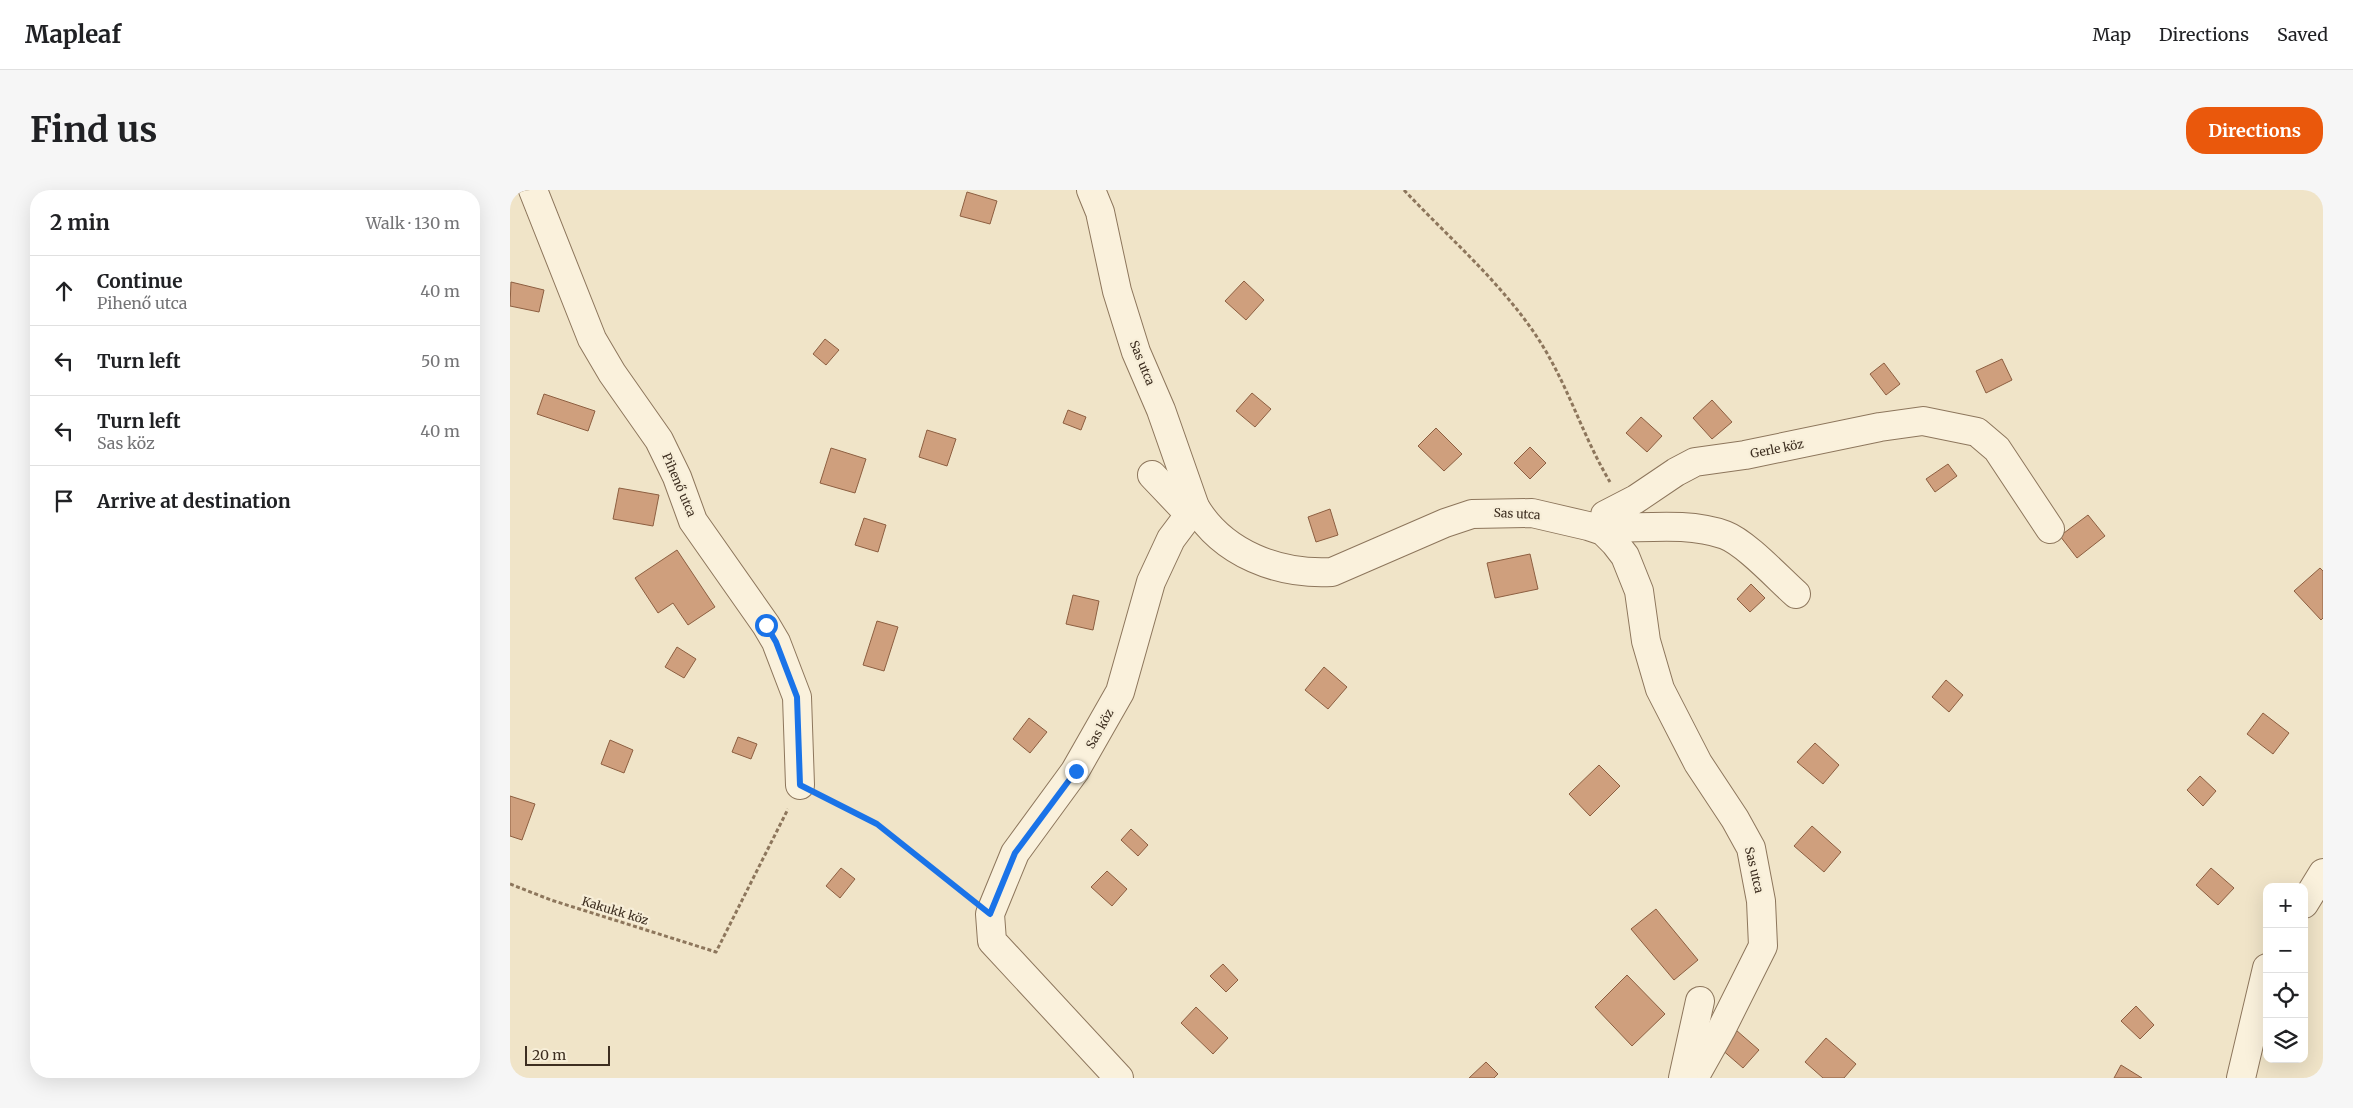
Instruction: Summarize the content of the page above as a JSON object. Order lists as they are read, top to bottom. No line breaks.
{"streets":{"street":["Sas utca","Gerle köz","Pihenő utca","Sas köz"],"path":["Kakukk köz"]},"crossings":[["Sas utca","Gerle köz"],["Sas utca","Sas köz"],["Pihenő utca","Kakukk köz"]],"scale_bar":"20 m","page":{"header":"Mapleaf","nav":["Map","Directions","Saved"],"buttons":"Directions","title":"Find us","heading":["2 min","Walk · 130 m"],"list":[["Continue","Pihenő utca","40 m"],["Turn left","50 m"],["Turn left","Sas köz","40 m"],"Arrive at destination"],"map_buttons":["+","−"],"scale":"20 m"}}
